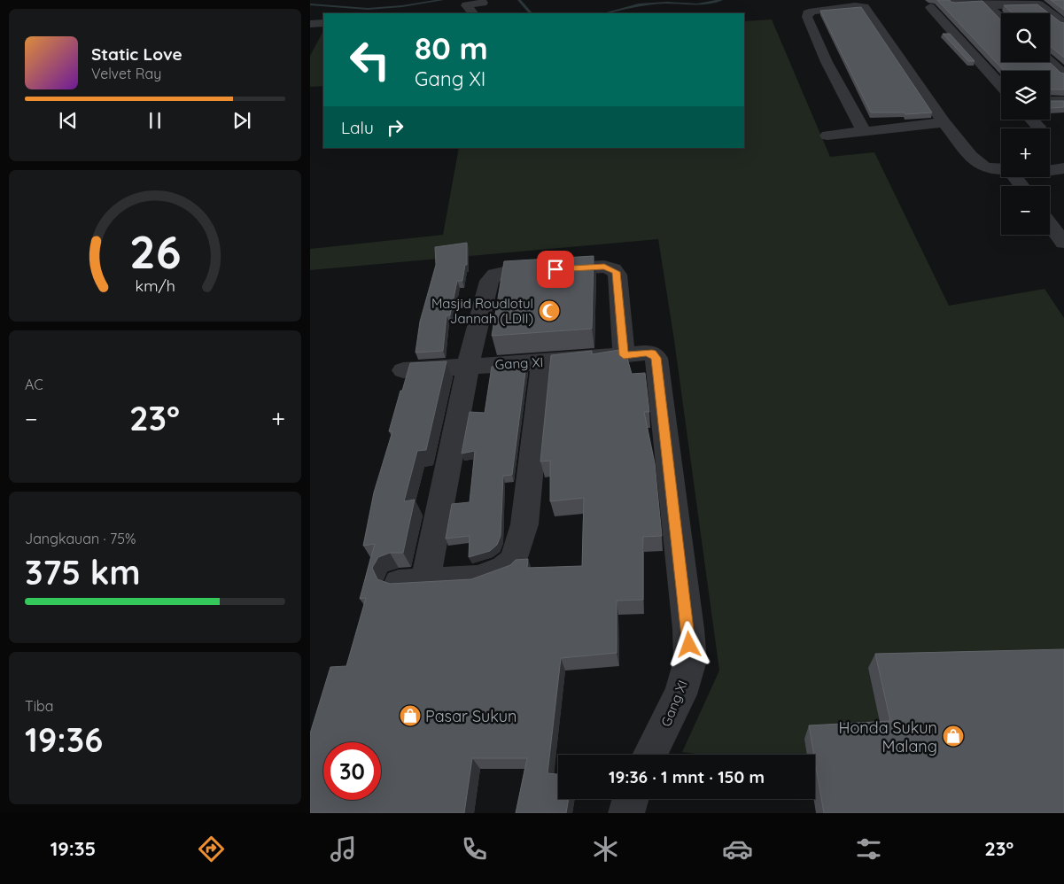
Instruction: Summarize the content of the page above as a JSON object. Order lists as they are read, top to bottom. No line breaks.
{"streets":{"street":["Gang XI"]},"places":{"mosque":["Masjid Roudlotul Jannah (LDII)"],"shop":["Pasar Sukun","Honda Sukun Malang"]},"page":{"map_buttons":["+","−"],"turn":["80 m","Gang XI"],"song":["Static Love","Velvet Ray"],"then":"Lalu","tile":["AC",["Jangkauan · 75%","375 km"],["Tiba","19:36"]],"heat":["−","23°","+"],"limit":"30","trip":"19:36 · 1 mnt · 150 m","tabs":["19:35","23°"],"gauge":["26","km/h"]}}
